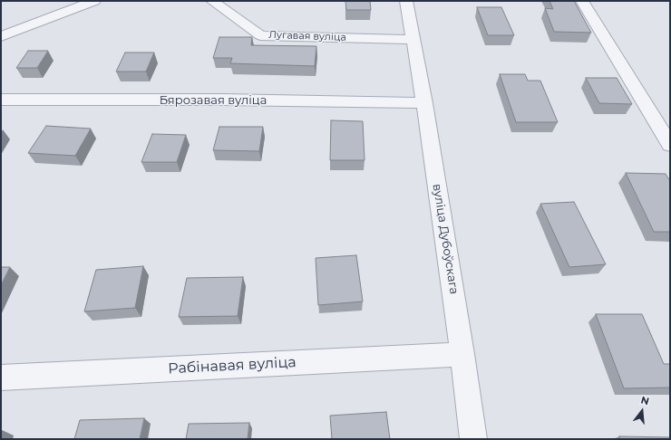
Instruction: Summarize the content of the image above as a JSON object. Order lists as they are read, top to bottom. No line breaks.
{"streets":{"street":["Лугавая вуліца","Бярозавая вуліца","вуліца Дубоўскага","Рабінавая вуліца"]},"crossings":[["Лугавая вуліца","вуліца Дубоўскага"],["Бярозавая вуліца","вуліца Дубоўскага"],["вуліца Дубоўскага","Рабінавая вуліца"]],"north":"top"}
